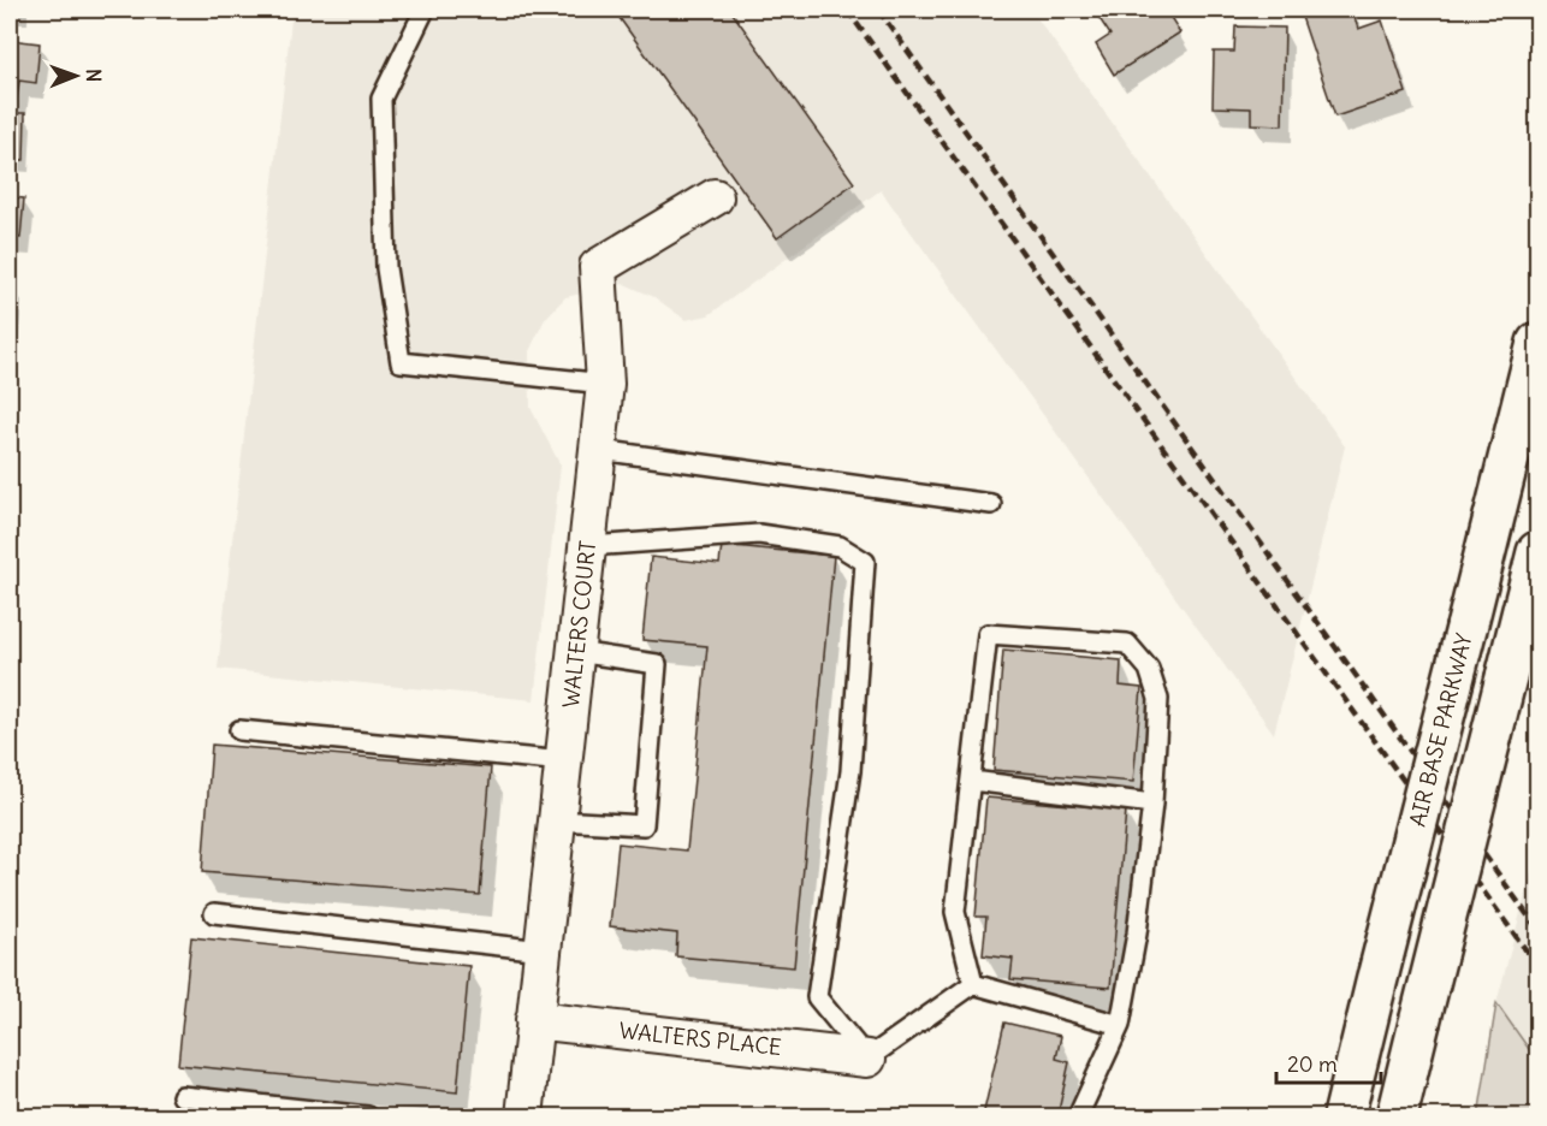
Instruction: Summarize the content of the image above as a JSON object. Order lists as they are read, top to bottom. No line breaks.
{"streets":{"main road":["AIR BASE PARKWAY"],"street":["WALTERS COURT","WALTERS PLACE"]},"crossings":[["WALTERS COURT","WALTERS PLACE"]],"scale_bar":"20 m","north":"right"}
